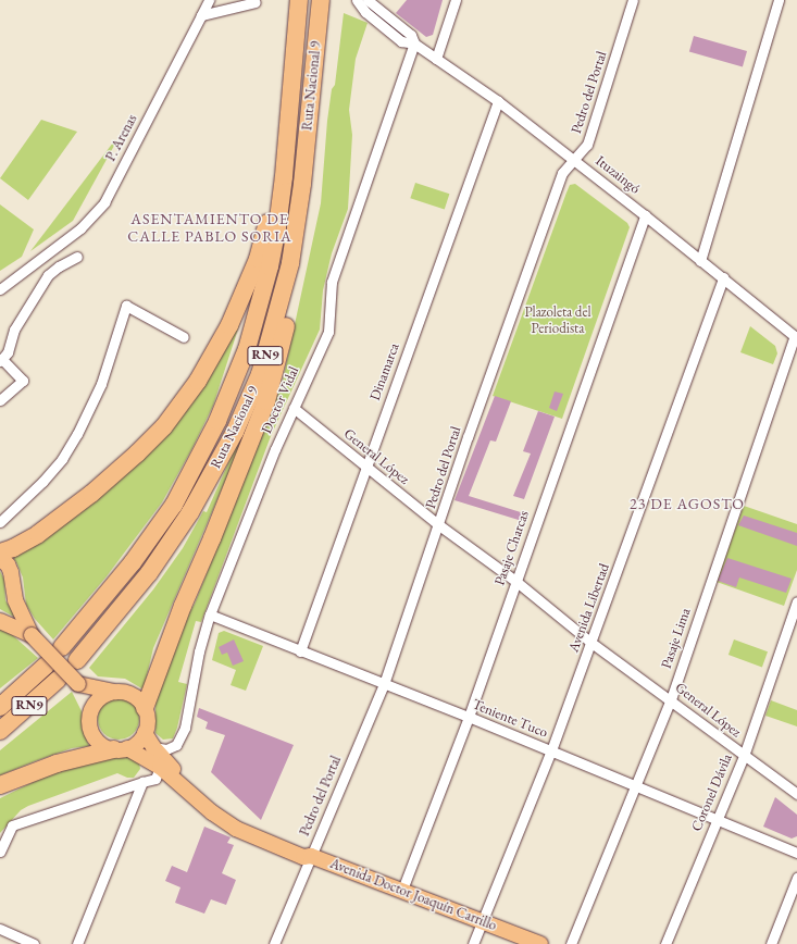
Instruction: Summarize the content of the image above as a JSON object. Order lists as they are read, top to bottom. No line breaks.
{"streets":{"highway":["Ruta Nacional 9","RN9"],"main road":["Avenida Doctor Joaquín Carrillo"],"street":["Pedro del Portal","P. Arenas","Ituzaingó","Dinamarca","Doctor Vidal","General López","Pasaje Charcas","Avenida Libertad","Pasaje Lima","Teniente Tuco","Coronel Dávila"]},"crossings":[["Pedro del Portal","Ituzaingó"],["Pedro del Portal","General López"],["Pedro del Portal","Teniente Tuco"],["Pedro del Portal","Avenida Doctor Joaquín Carrillo"],["Ituzaingó","Dinamarca"],["Ituzaingó","Doctor Vidal"],["Ituzaingó","Pasaje Charcas"],["Ituzaingó","Avenida Libertad"],["Ituzaingó","Pasaje Lima"],["Dinamarca","General López"],["Dinamarca","Teniente Tuco"],["Doctor Vidal","General López"],["Doctor Vidal","Teniente Tuco"],["Doctor Vidal","Avenida Doctor Joaquín Carrillo"],["General López","Pasaje Charcas"],["General López","Avenida Libertad"],["General López","Pasaje Lima"],["General López","Coronel Dávila"],["Pasaje Charcas","Teniente Tuco"],["Pasaje Charcas","Avenida Doctor Joaquín Carrillo"],["Avenida Libertad","Teniente Tuco"],["Avenida Libertad","Avenida Doctor Joaquín Carrillo"],["Pasaje Lima","Teniente Tuco"],["Teniente Tuco","Coronel Dávila"]],"districts":["ASENTAMIENTO DE CALLE PABLO SORIA","23 DE AGOSTO"],"parks":["Plazoleta del Periodista"]}
